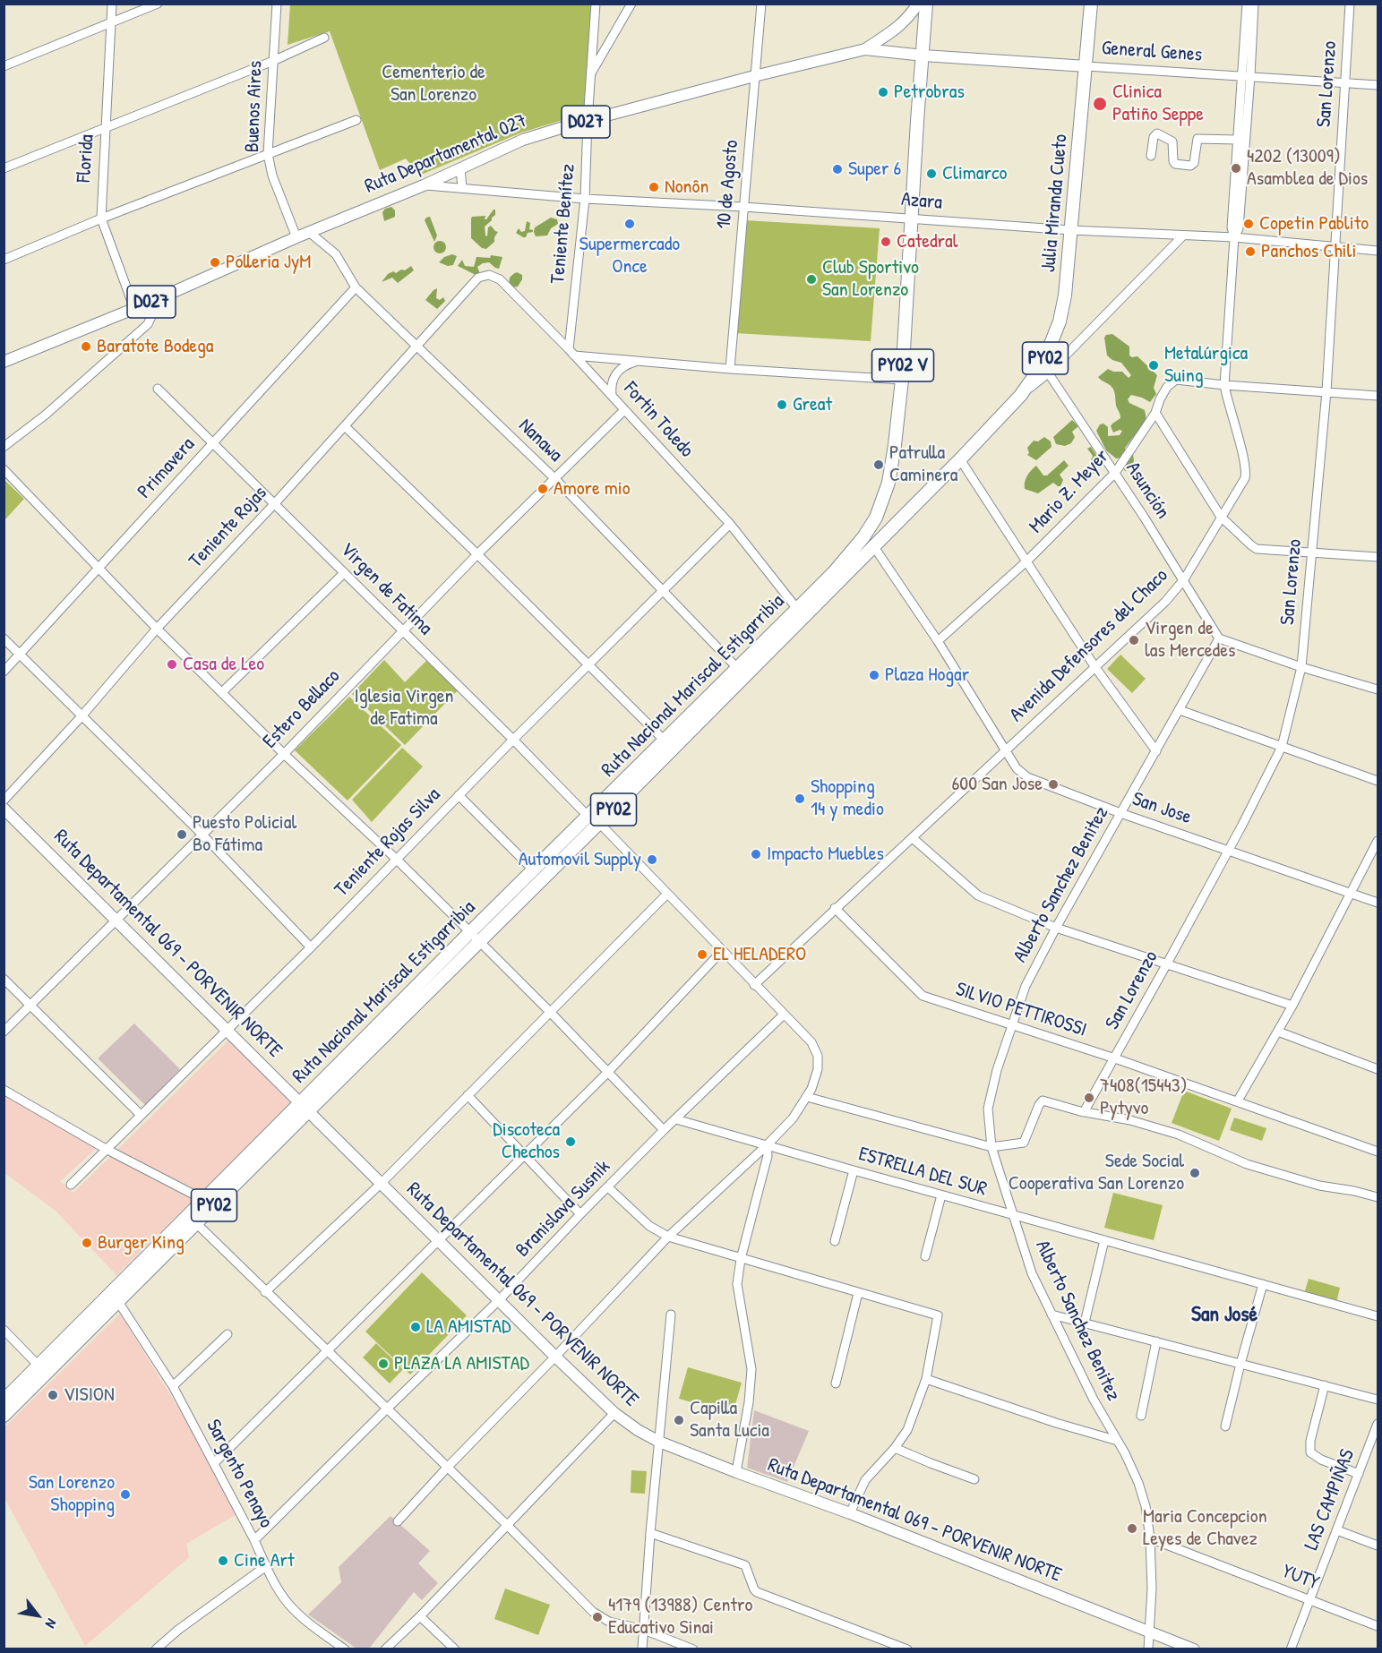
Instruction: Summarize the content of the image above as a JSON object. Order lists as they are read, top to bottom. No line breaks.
{"streets":{"highway":["Julia Miranda Cueto","PY02","PY02 V","Ruta Nacional Mariscal Estigarribia"],"main road":["General Genes","D027","Ruta Departamental 027","Ruta Departamental 069 - PORVENIR NORTE"],"street":["San Lorenzo","Buenos Aires","Florida","10 de Agosto","Azara","Teniente Benítez","Fortin Toledo","Nanawa","Primavera","Asunción","Mario Z. Meyer","Teniente Rojas","Virgen de Fatima","Avenida Defensores del Chaco","Estero Bellaco","San Jose","Teniente Rojas Silva","Alberto Sanchez Benitez","SILVIO PETTIROSSI","ESTRELLA DEL SUR","Branislava Susnik","Sargento Penayo","LAS CAMPIÑAS","YUTY"]},"crossings":[["General Genes","San Lorenzo"],["General Genes","Ruta Departamental 027"],["General Genes","Julia Miranda Cueto"],["General Genes","Avenida Defensores del Chaco"],["General Genes","Ruta Nacional Mariscal Estigarribia"],["San Lorenzo","Azara"],["San Lorenzo","Mario Z. Meyer"],["San Lorenzo","San Jose"],["San Lorenzo","SILVIO PETTIROSSI"],["Buenos Aires","Ruta Departamental 027"],["Ruta Departamental 027","Florida"],["Ruta Departamental 027","10 de Agosto"],["Ruta Departamental 027","Azara"],["Ruta Departamental 027","Teniente Benítez"],["Ruta Departamental 027","Nanawa"],["Ruta Departamental 027","Ruta Nacional Mariscal Estigarribia"],["10 de Agosto","Azara"],["Azara","Julia Miranda Cueto"],["Azara","Teniente Benítez"],["Azara","Avenida Defensores del Chaco"],["Azara","Ruta Nacional Mariscal Estigarribia"],["Julia Miranda Cueto","Asunción"],["Julia Miranda Cueto","Ruta Nacional Mariscal Estigarribia"],["Julia Miranda Cueto","San Jose"],["Teniente Benítez","Fortin Toledo"],["Fortin Toledo","Teniente Rojas"],["Fortin Toledo","Ruta Nacional Mariscal Estigarribia"],["Fortin Toledo","Estero Bellaco"],["Fortin Toledo","Teniente Rojas Silva"],["Nanawa","Primavera"],["Nanawa","Teniente Rojas"],["Nanawa","Ruta Nacional Mariscal Estigarribia"],["Nanawa","Estero Bellaco"],["Nanawa","Teniente Rojas Silva"],["Primavera","Virgen de Fatima"],["Asunción","Mario Z. Meyer"],["Asunción","Avenida Defensores del Chaco"],["Asunción","Alberto Sanchez Benitez"],["Mario Z. Meyer","Avenida Defensores del Chaco"],["Mario Z. Meyer","San Jose"],["Teniente Rojas","Virgen de Fatima"],["Virgen de Fatima","Ruta Nacional Mariscal Estigarribia"],["Virgen de Fatima","Estero Bellaco"],["Virgen de Fatima","Teniente Rojas Silva"],["Avenida Defensores del Chaco","San Jose"],["Avenida Defensores del Chaco","SILVIO PETTIROSSI"],["Ruta Nacional Mariscal Estigarribia","San Jose"],["Ruta Nacional Mariscal Estigarribia","Ruta Departamental 069 - PORVENIR NORTE"],["Ruta Nacional Mariscal Estigarribia","Sargento Penayo"],["Estero Bellaco","Ruta Departamental 069 - PORVENIR NORTE"],["San Jose","Alberto Sanchez Benitez"],["Teniente Rojas Silva","Ruta Departamental 069 - PORVENIR NORTE"],["Alberto Sanchez Benitez","Ruta Departamental 069 - PORVENIR NORTE"],["Alberto Sanchez Benitez","SILVIO PETTIROSSI"],["Alberto Sanchez Benitez","ESTRELLA DEL SUR"],["Alberto Sanchez Benitez","YUTY"],["Ruta Departamental 069 - PORVENIR NORTE","Branislava Susnik"],["ESTRELLA DEL SUR","Branislava Susnik"],["Branislava Susnik","Sargento Penayo"],["LAS CAMPIÑAS","YUTY"]],"districts":["San José"],"parks":["Cementerio de San Lorenzo","Iglesia Virgen de Fatima"],"places":["Petrobras","Clinica Patiño Seppe","4202 (13009) Asamblea de Dios","Super 6","Climarco","Nonôn","Supermercado Once","Copetin Pablito","Catedral","Panchos Chili","Polleria JyM","Club Sportivo San Lorenzo","Baratote Bodega","Metalúrgica Suing","Great","Patrulla Caminera","Amore mio","Virgen de las Mercedes","Casa de Leo","Plaza Hogar","600 San Jose","Shopping 14 y medio","Puesto Policial Bo Fátima","Impacto Muebles","Automovil Supply","EL HELADERO","7408(15443) Pytyvo","Discoteca Chechos","Sede Social Cooperativa San Lorenzo","Burger King","LA AMISTAD","PLAZA LA AMISTAD","VISION","Capilla Santa Lucia","San Lorenzo Shopping","Maria Concepcion Leyes de Chavez","Cine Art","4179 (13988) Centro Educativo Sinai"],"north":"bottom right"}
